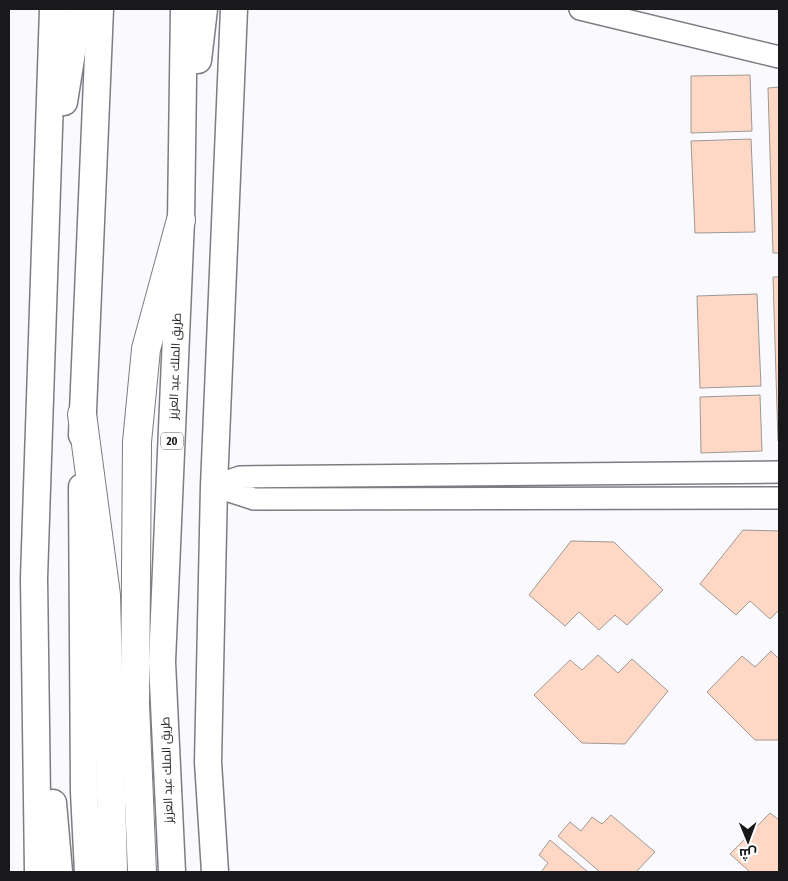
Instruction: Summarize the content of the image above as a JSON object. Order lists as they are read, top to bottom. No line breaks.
{"streets":{"main road":["طريق الملك عبد العزيز","20"]},"north":"bottom"}
